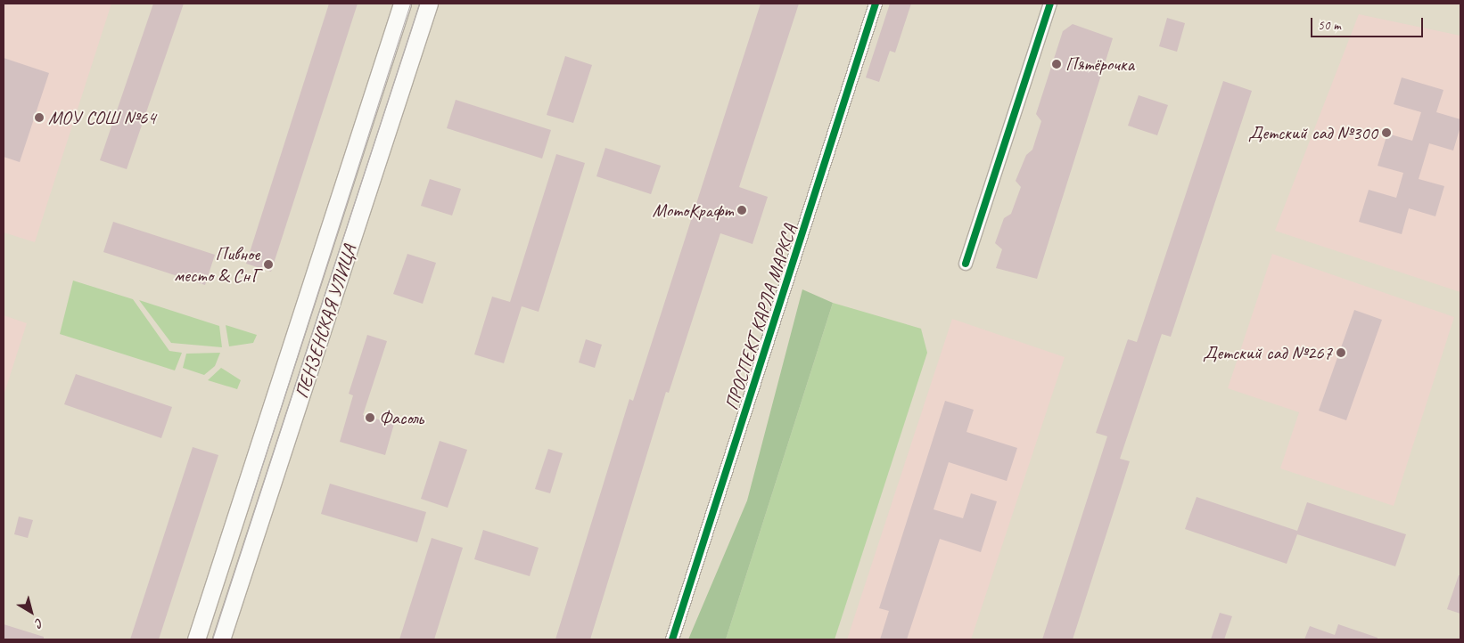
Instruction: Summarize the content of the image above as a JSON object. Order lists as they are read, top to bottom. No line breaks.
{"streets":{"main road":["ПЕНЗЕНСКАЯ УЛИЦА"],"street":["ПРОСПЕКТ КАРЛА МАРКСА"]},"places":["Пятёрочка","МОУ СОШ №64","Детский сад №300","МотоКрафт","Пивное место & СнГ","Детский сад №267","Фасоль"],"scale_bar":"50 m","north":"bottom right"}
